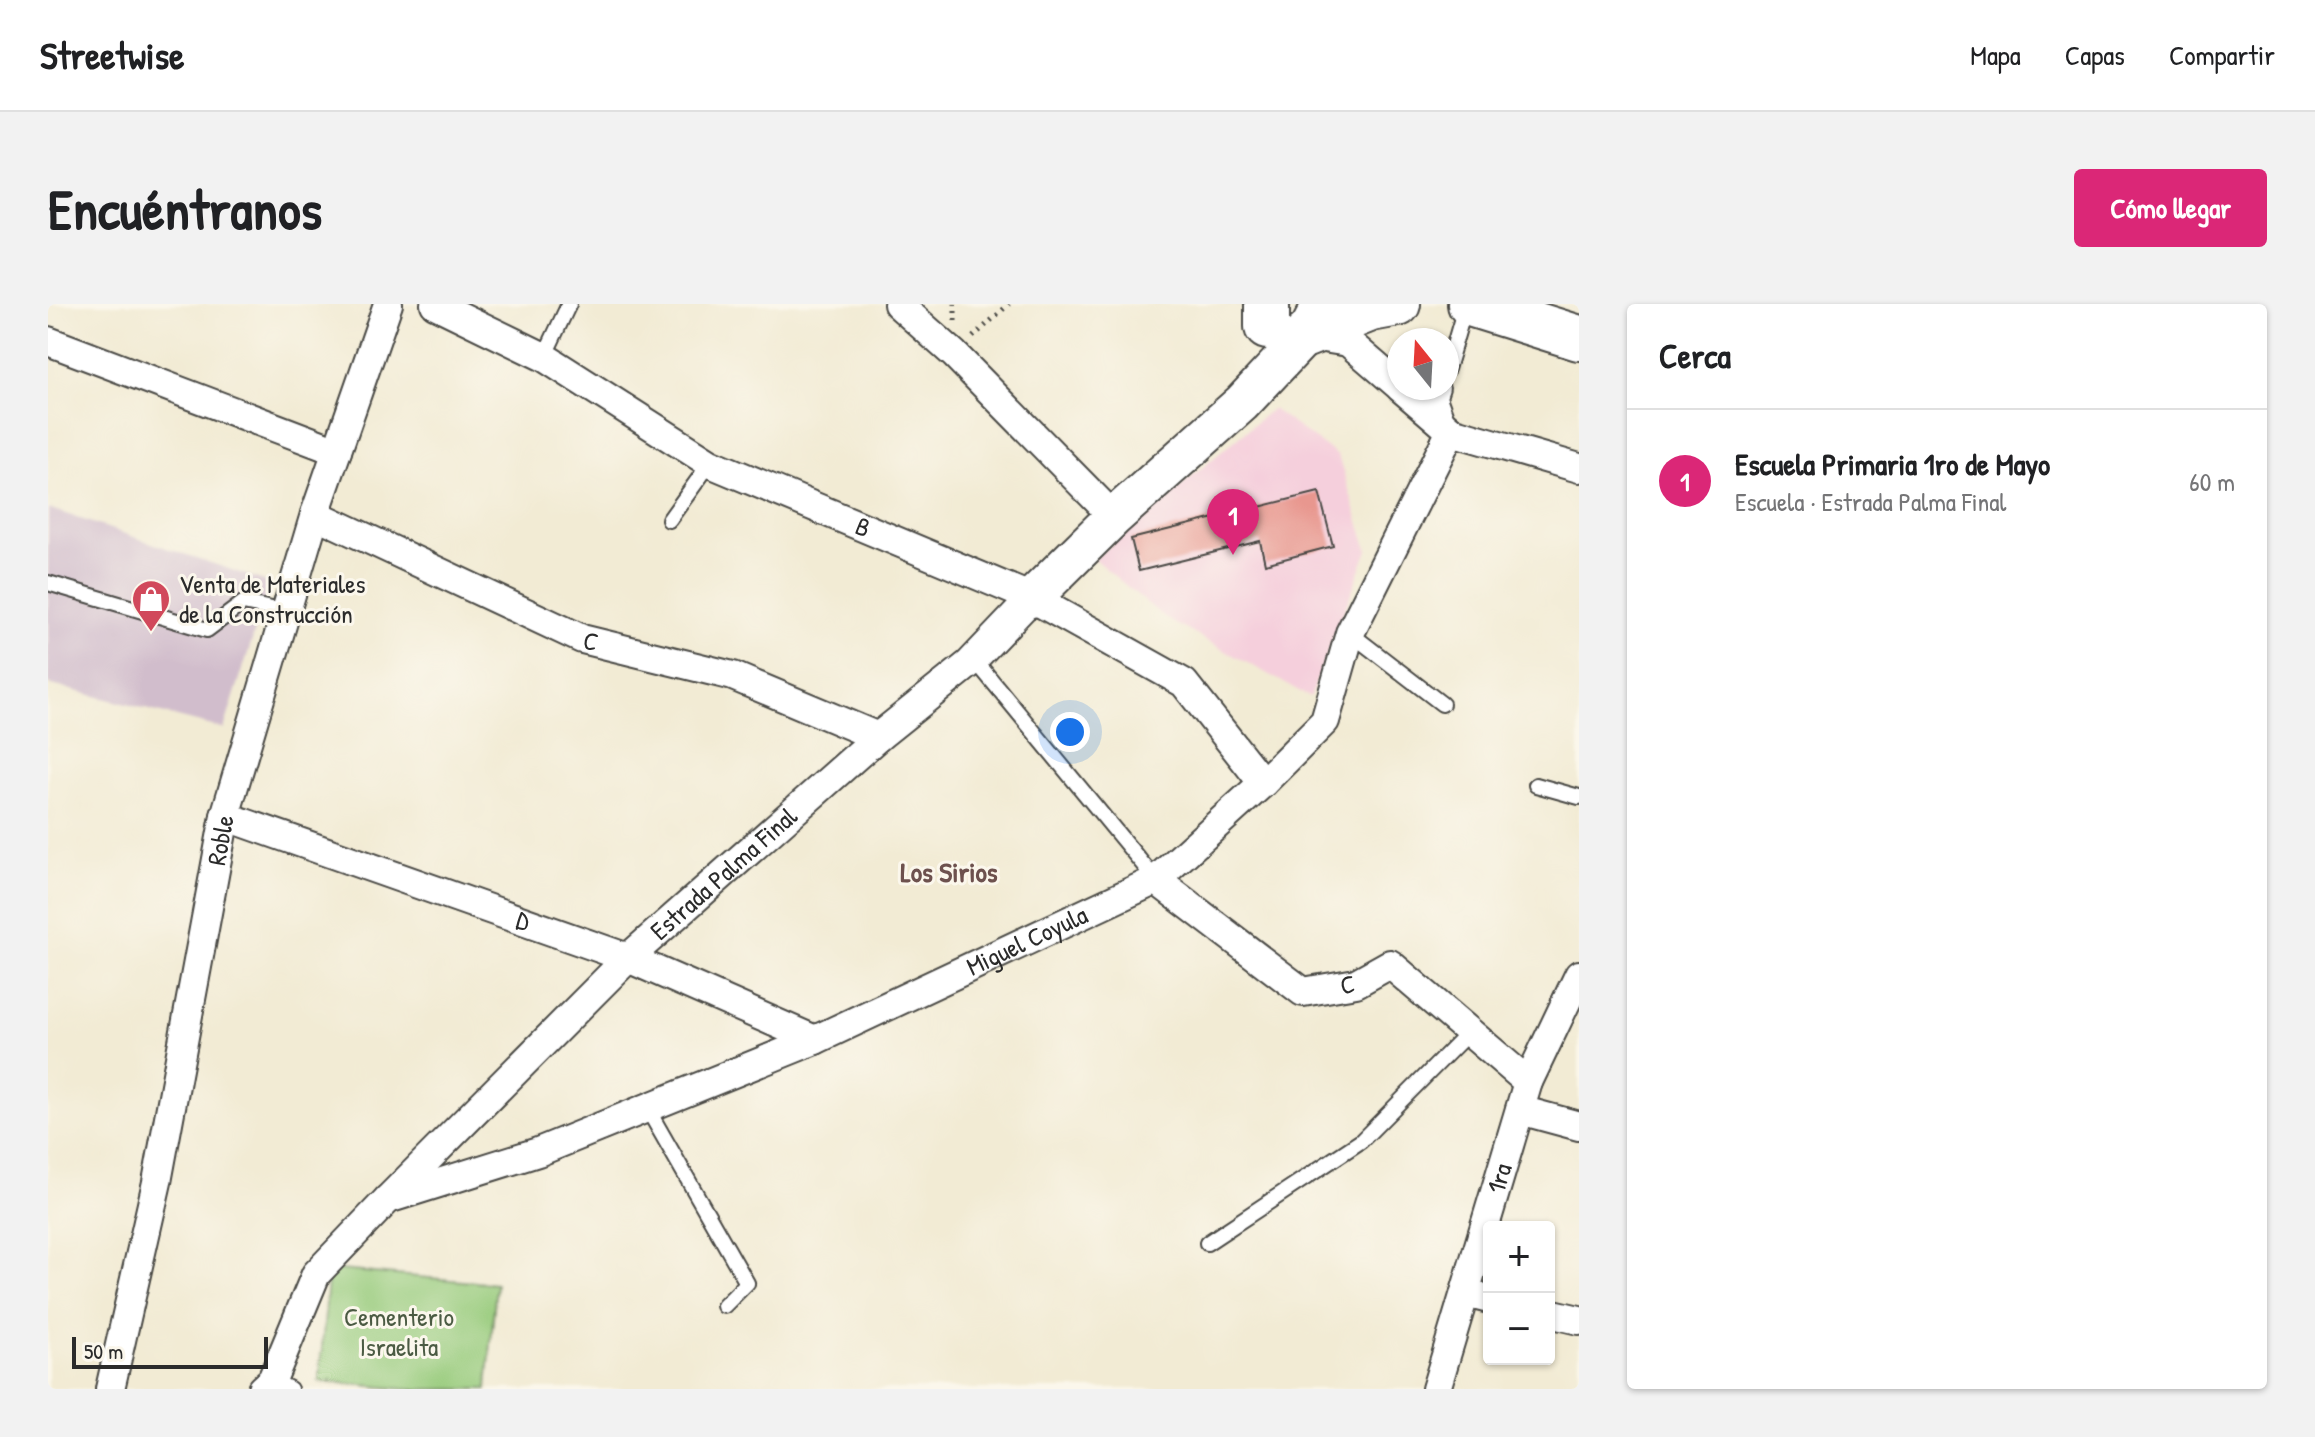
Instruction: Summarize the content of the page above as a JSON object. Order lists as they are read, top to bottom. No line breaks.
{"streets":{"street":["B","C","Roble","Estrada Palma Final","D","Miguel Coyula","1ra"]},"crossings":[["B","Estrada Palma Final"],["B","Miguel Coyula"],["C","Roble"],["C","Estrada Palma Final"],["C","Miguel Coyula"],["C","1ra"],["Roble","D"],["Estrada Palma Final","D"],["Estrada Palma Final","Miguel Coyula"],["D","Miguel Coyula"]],"districts":["Los Sirios"],"parks":["Cementerio Israelita"],"places":{"shop":["Venta de Materiales de la Construcción"]},"scale_bar":"50 m","north":"top","page":{"header":"Streetwise","nav":["Mapa","Capas","Compartir"],"buttons":"Cómo llegar","title":"Encuéntranos","heading":"Cerca","list":[{"mark":"1","name":"Escuela Primaria 1ro de Mayo","note":"Escuela · Estrada Palma Final","value":"60 m"}],"pins":"1","map_buttons":["+","−"],"scale":"50 m"}}
